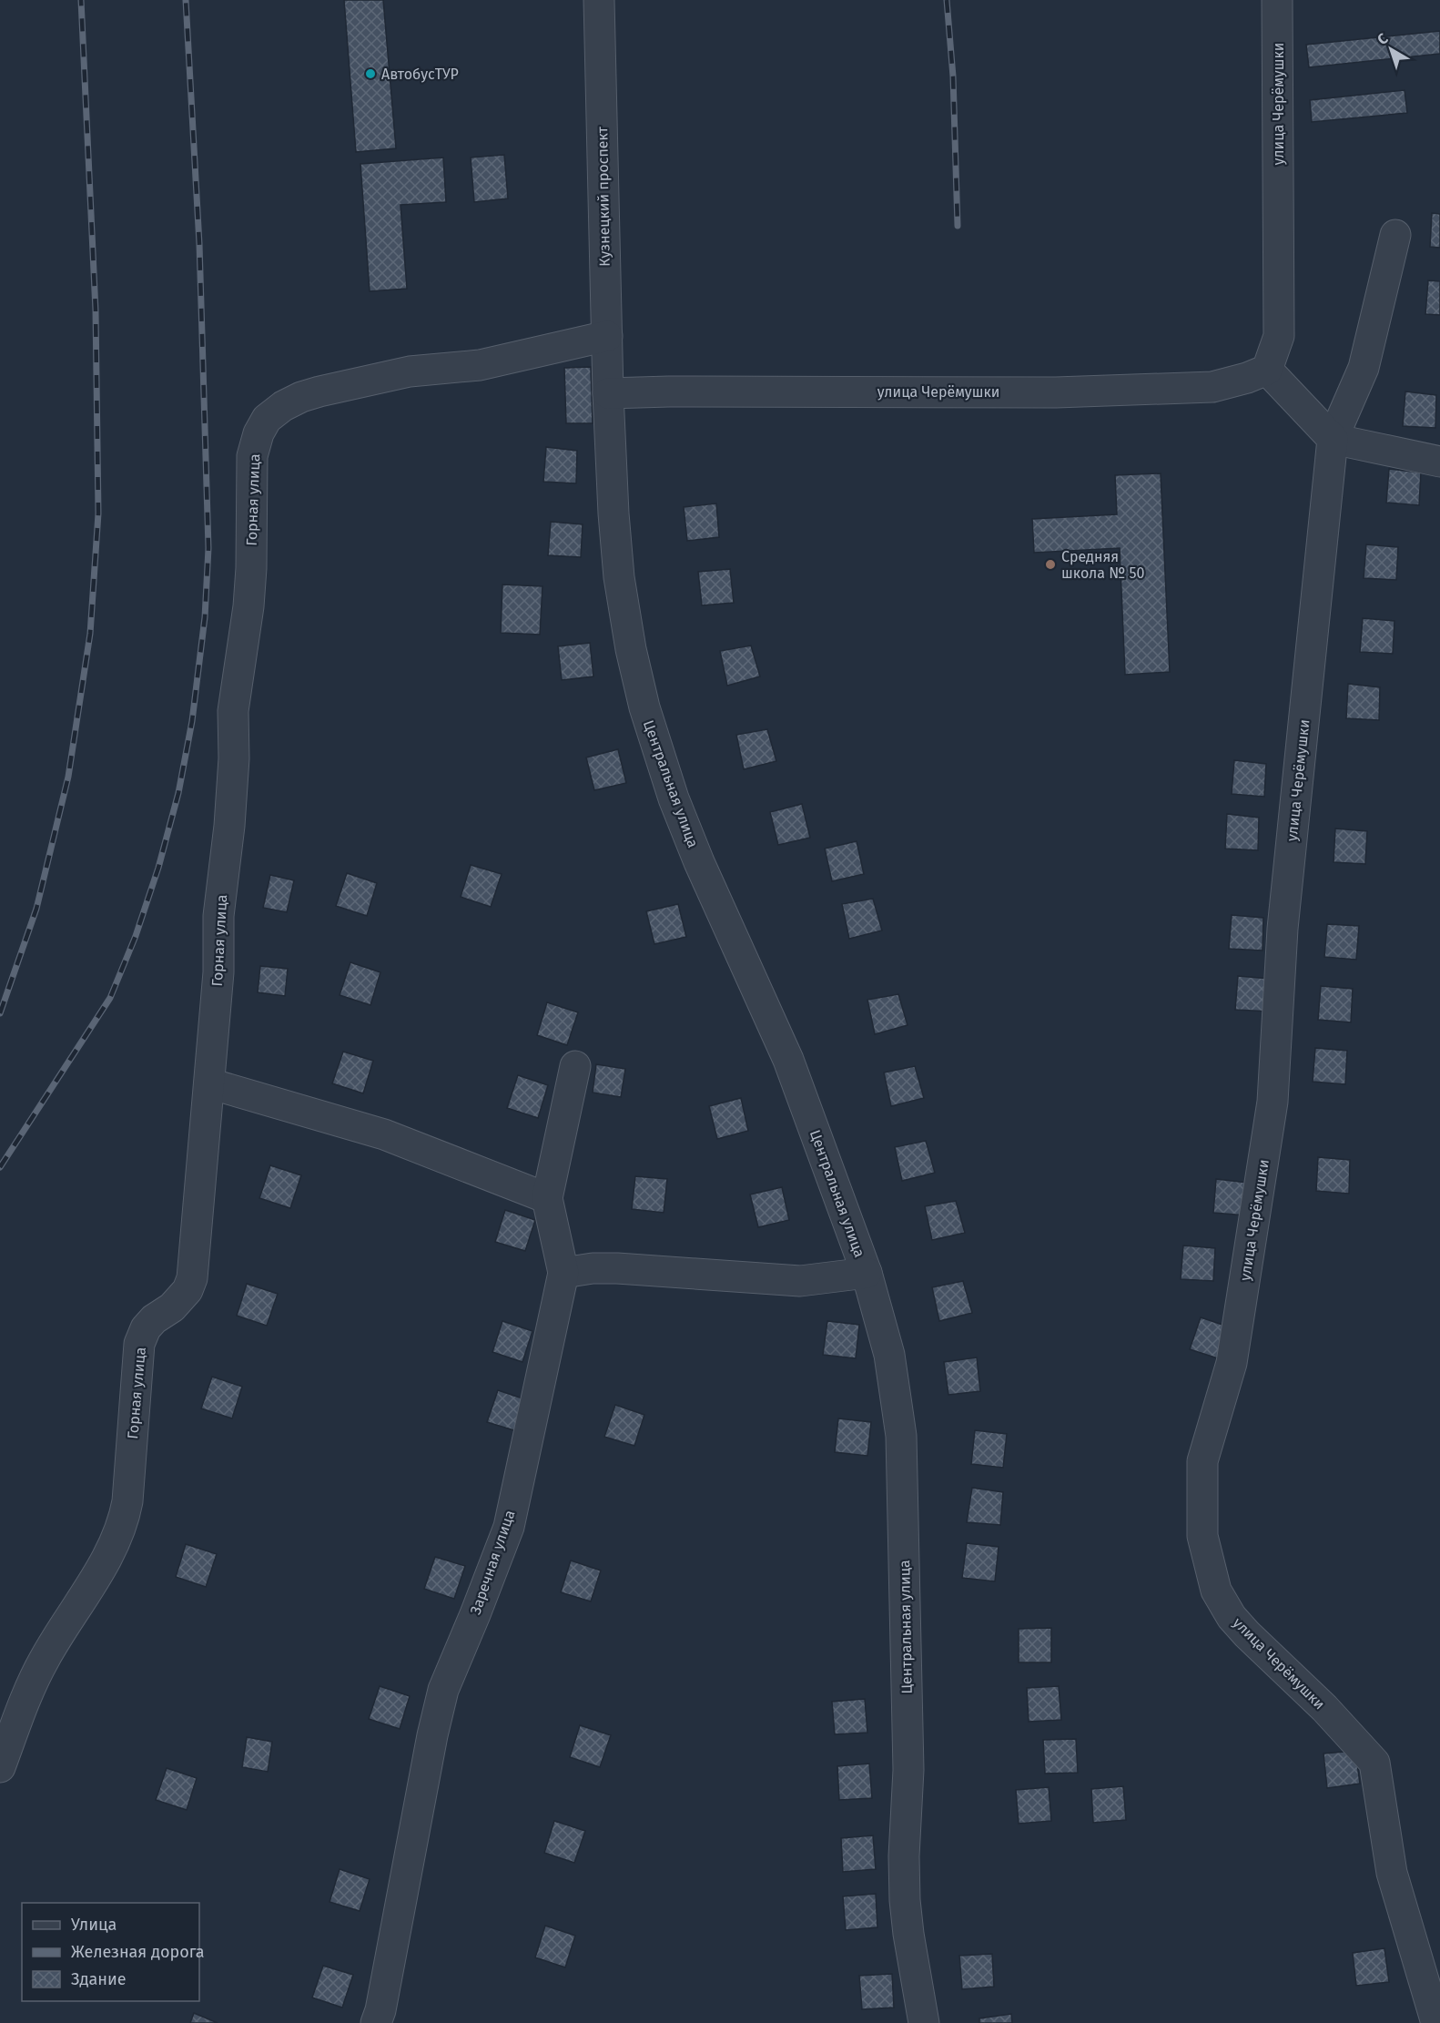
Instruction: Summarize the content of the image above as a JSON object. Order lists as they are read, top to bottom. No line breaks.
{"streets":{"street":["улица Черёмушки","Кузнецкий проспект","Горная улица","Центральная улица","Заречная улица"]},"crossings":[["улица Черёмушки","Кузнецкий проспект"],["улица Черёмушки","Центральная улица"],["Кузнецкий проспект","Горная улица"],["Кузнецкий проспект","Центральная улица"]],"places":["АвтобусТУР","Средняя школа № 50"],"legend":["Улица","Железная дорога","Здание"],"north":"top left"}
